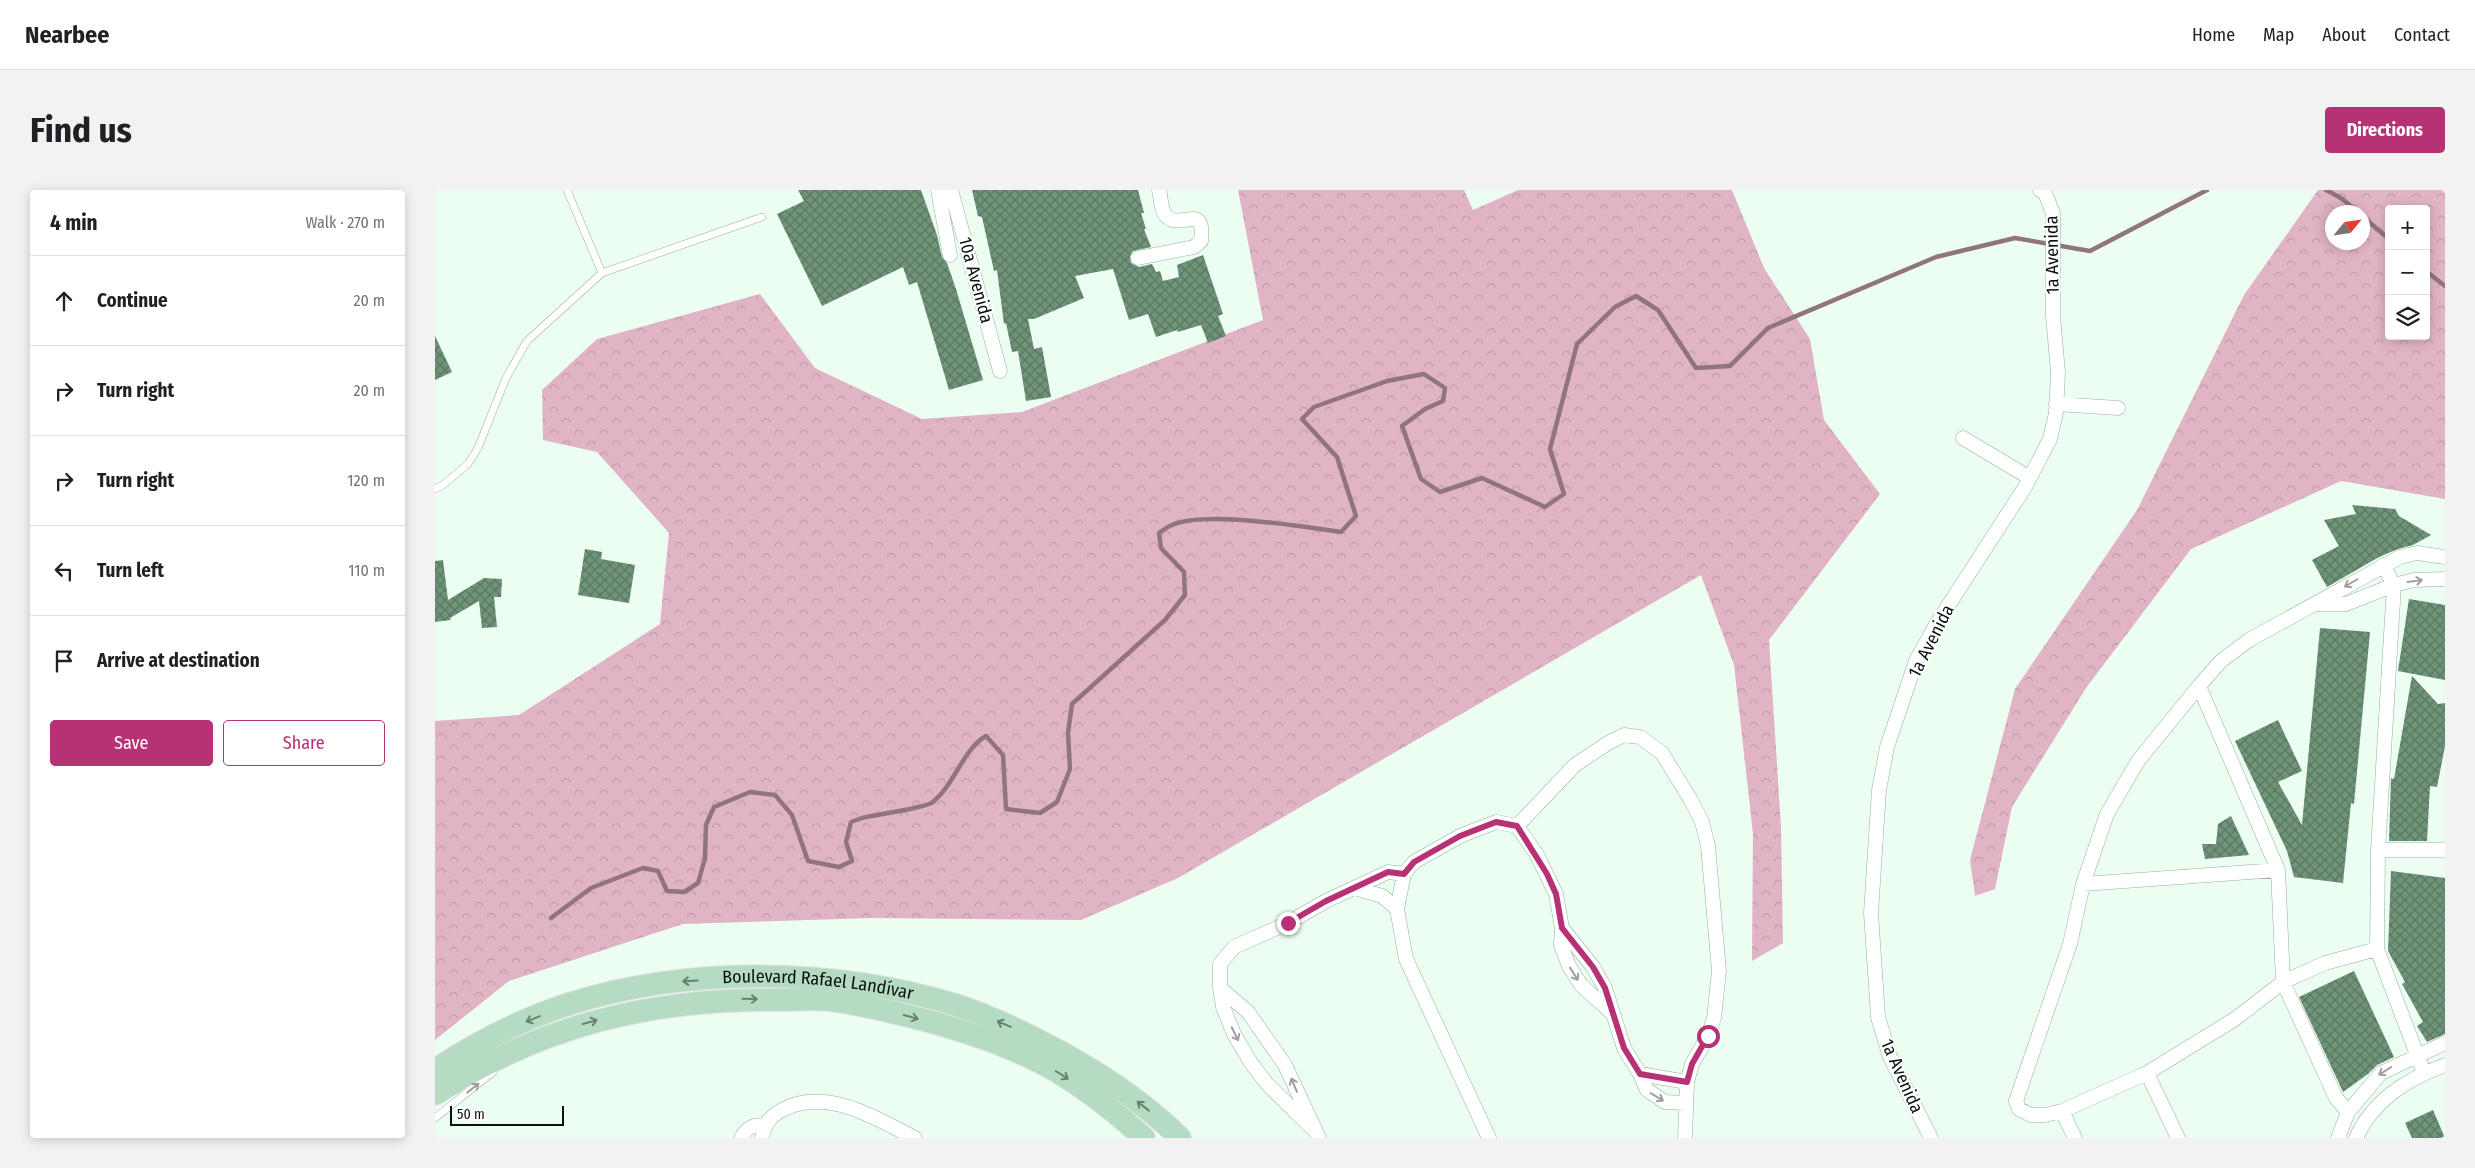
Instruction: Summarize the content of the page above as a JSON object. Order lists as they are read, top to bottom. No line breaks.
{"streets":{"main road":["Boulevard Rafael Landívar"],"street":["1a Avenida","10a Avenida"]},"scale_bar":"50 m","north":"top right","page":{"header":"Nearbee","nav":["Home","Map","About","Contact"],"buttons":["Directions",["Save","Share"]],"title":"Find us","heading":["4 min","Walk · 270 m"],"map_buttons":["+","−"],"list":[["Continue","20 m"],["Turn right","20 m"],["Turn right","120 m"],["Turn left","110 m"],"Arrive at destination"],"scale":"50 m"}}
